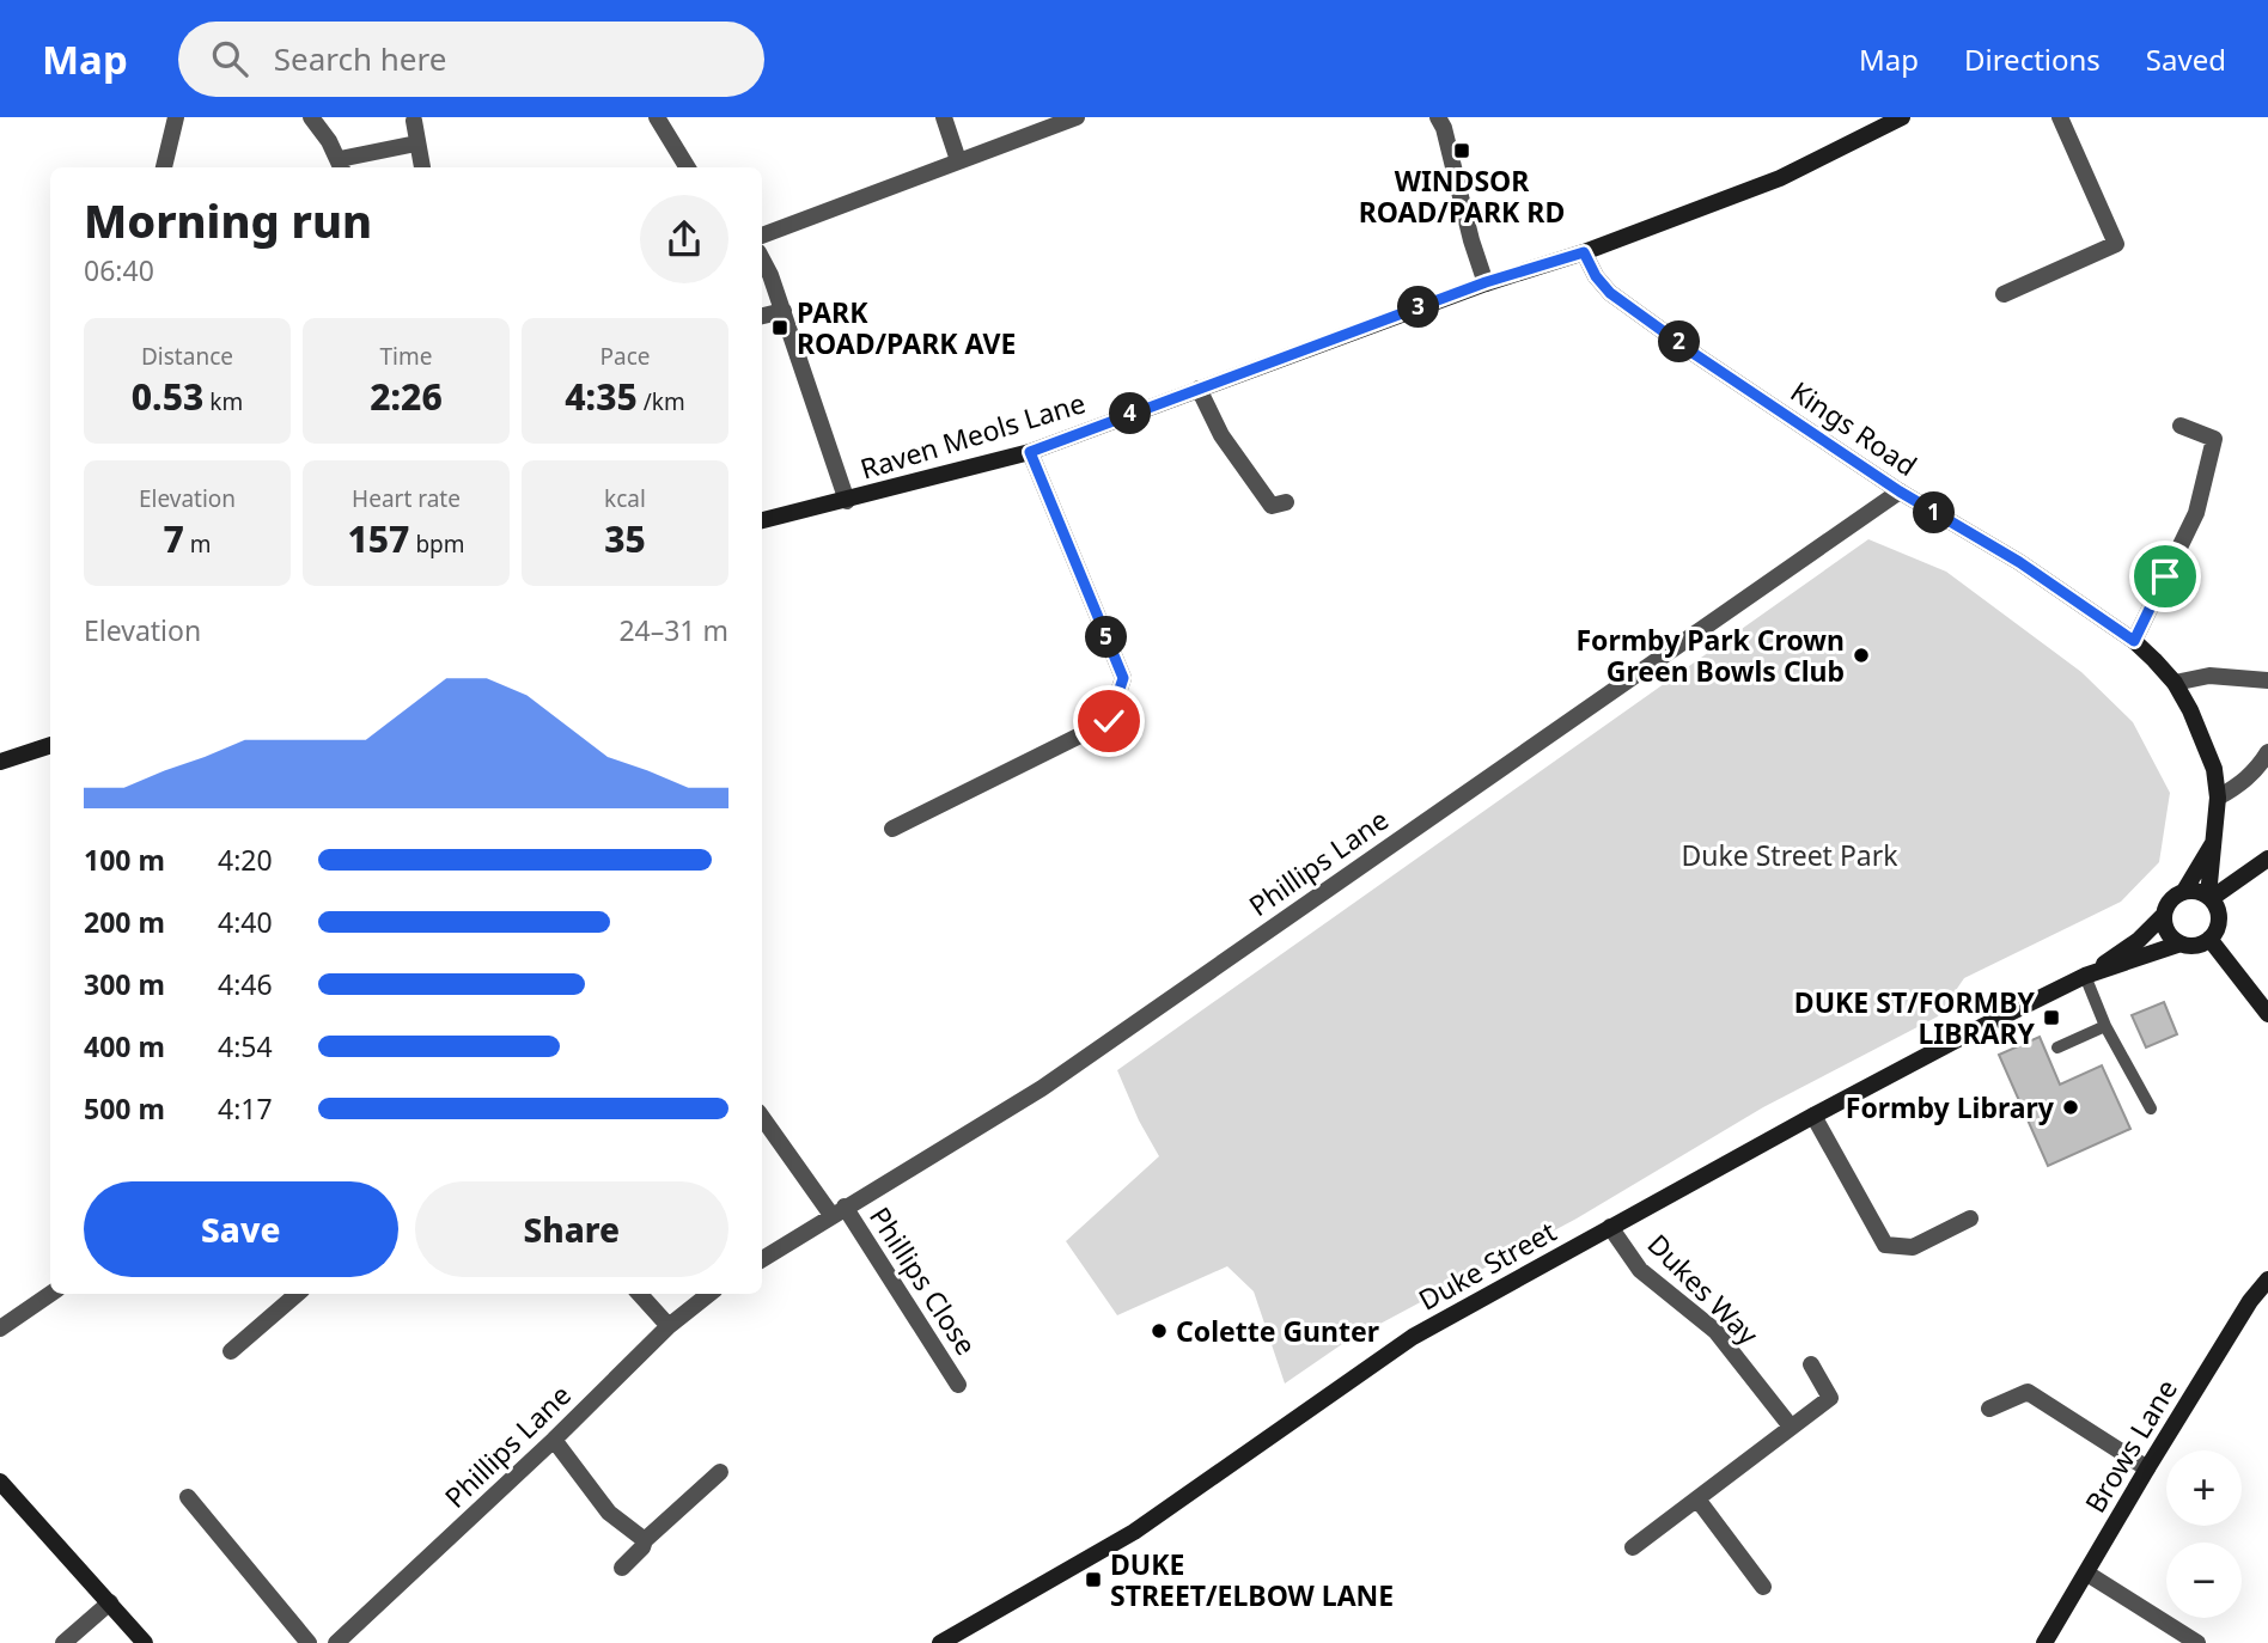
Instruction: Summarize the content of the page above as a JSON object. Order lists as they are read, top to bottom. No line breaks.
{"streets":{"street":["Kings Road","Raven Meols Lane","Phillips Lane","Duke Street","Phillips Close","Dukes Way","Brows Lane"]},"crossings":[["Kings Road","Raven Meols Lane"],["Kings Road","Phillips Lane"],["Kings Road","Duke Street"],["Phillips Lane","Phillips Close"],["Duke Street","Dukes Way"]],"parks":["Duke Street Park"],"places":{"transit":["WINDSOR ROAD/PARK RD","PARK ROAD/PARK AVE","DUKE ST/FORMBY LIBRARY","DUKE STREET/ELBOW LANE"],"other":["Formby Park Crown Green Bowls Club","Formby Library","Colette Gunter"]},"page":{"header":"Map","search":"Search here","nav":["Map","Directions","Saved"],"heading":["Morning run","06:40"],"pins":["3","2","4","1","5"],"stats":[["Distance","0.53 km"],["Time","2:26"],["Pace","4:35 /km"],["Elevation","7 m"],["Heart rate","157 bpm"],["kcal","35"]],"chart":["Elevation","24–31 m"],"list":[{"name":"100 m","note":"4:20"},{"name":"200 m","note":"4:40"},{"name":"300 m","note":"4:46"},{"name":"400 m","note":"4:54"},{"name":"500 m","note":"4:17"}],"buttons":["Save","Share"],"map_buttons":["+","−"]}}
